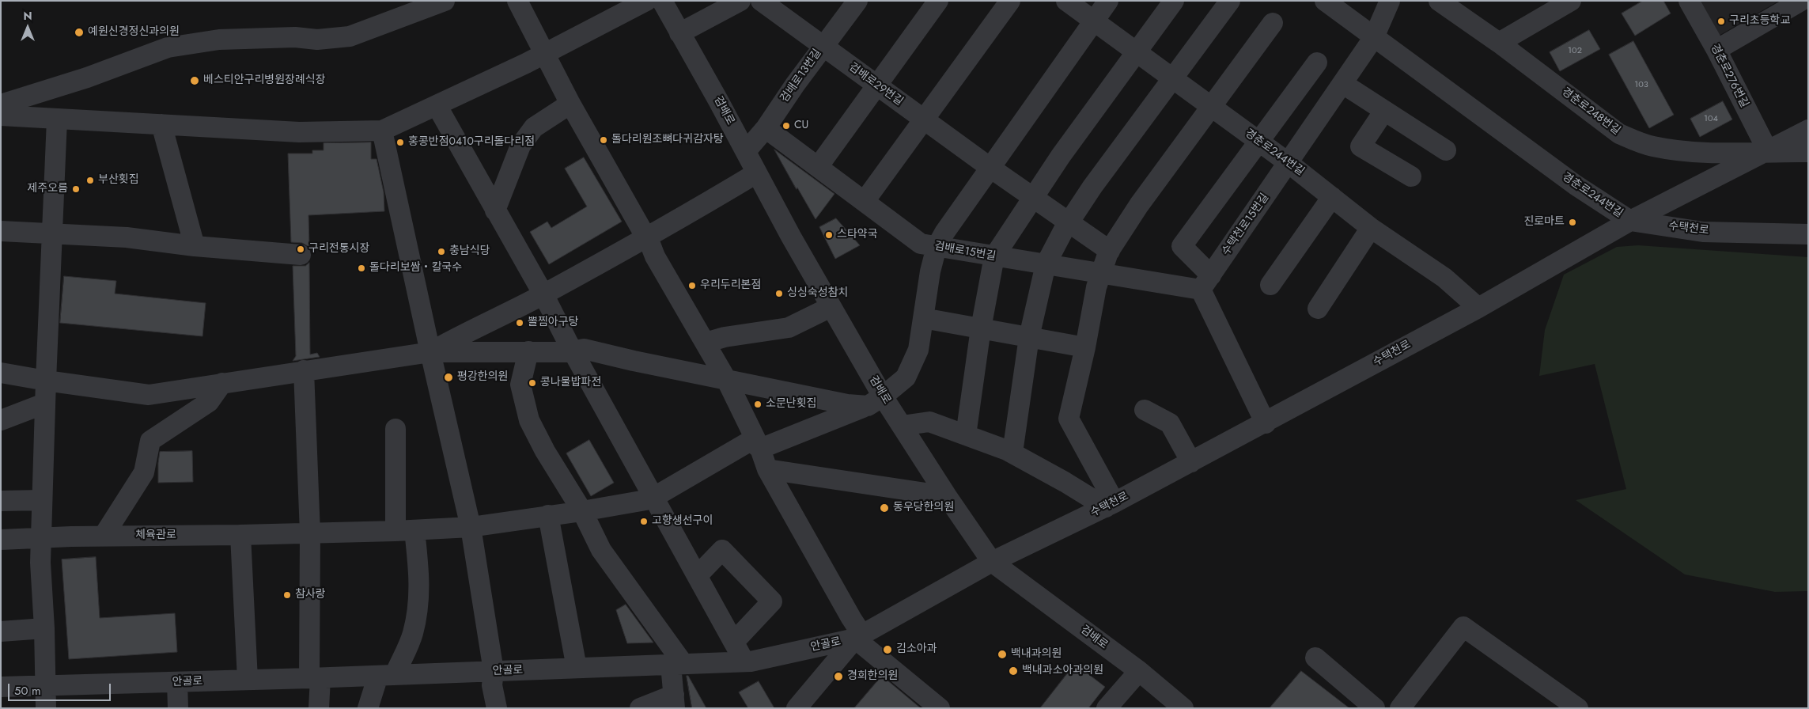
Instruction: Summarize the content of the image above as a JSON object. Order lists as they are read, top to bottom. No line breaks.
{"streets":{"street":["검배로13번길","경춘로276번길","검배로29번길","검배로","경춘로248번길","경춘로244번길","수택천로15번길","수택천로","검배로15번길","체육관로","안골로"]},"crossings":[["검배로13번길","검배로29번길"],["검배로13번길","검배로"],["검배로13번길","검배로15번길"],["경춘로276번길","경춘로248번길"],["검배로","수택천로"],["검배로","안골로"],["경춘로244번길","수택천로15번길"],["경춘로244번길","수택천로"],["수택천로15번길","검배로15번길"],["수택천로","안골로"]],"places":["구리초등학교","예원신경정신과의원","베스티안구리병원장례식장","CU","돌다리원조뼈다귀감자탕","홍콩반점0410구리돌다리점","부산횟집","제주오름","진로마트","스타약국","구리전통시장","충남식당","돌다리보쌈・칼국수","우리두리본점","싱싱숙성참치","뽈찜아구탕","평강한의원","콩나물밥파전","소문난횟집","동우당한의원","고향생선구이","참사랑","김소아과","백내과의원","백내과소아과의원","경희한의원"],"house_numbers":["102","103","104"],"scale_bar":"50 m","north":"top"}
